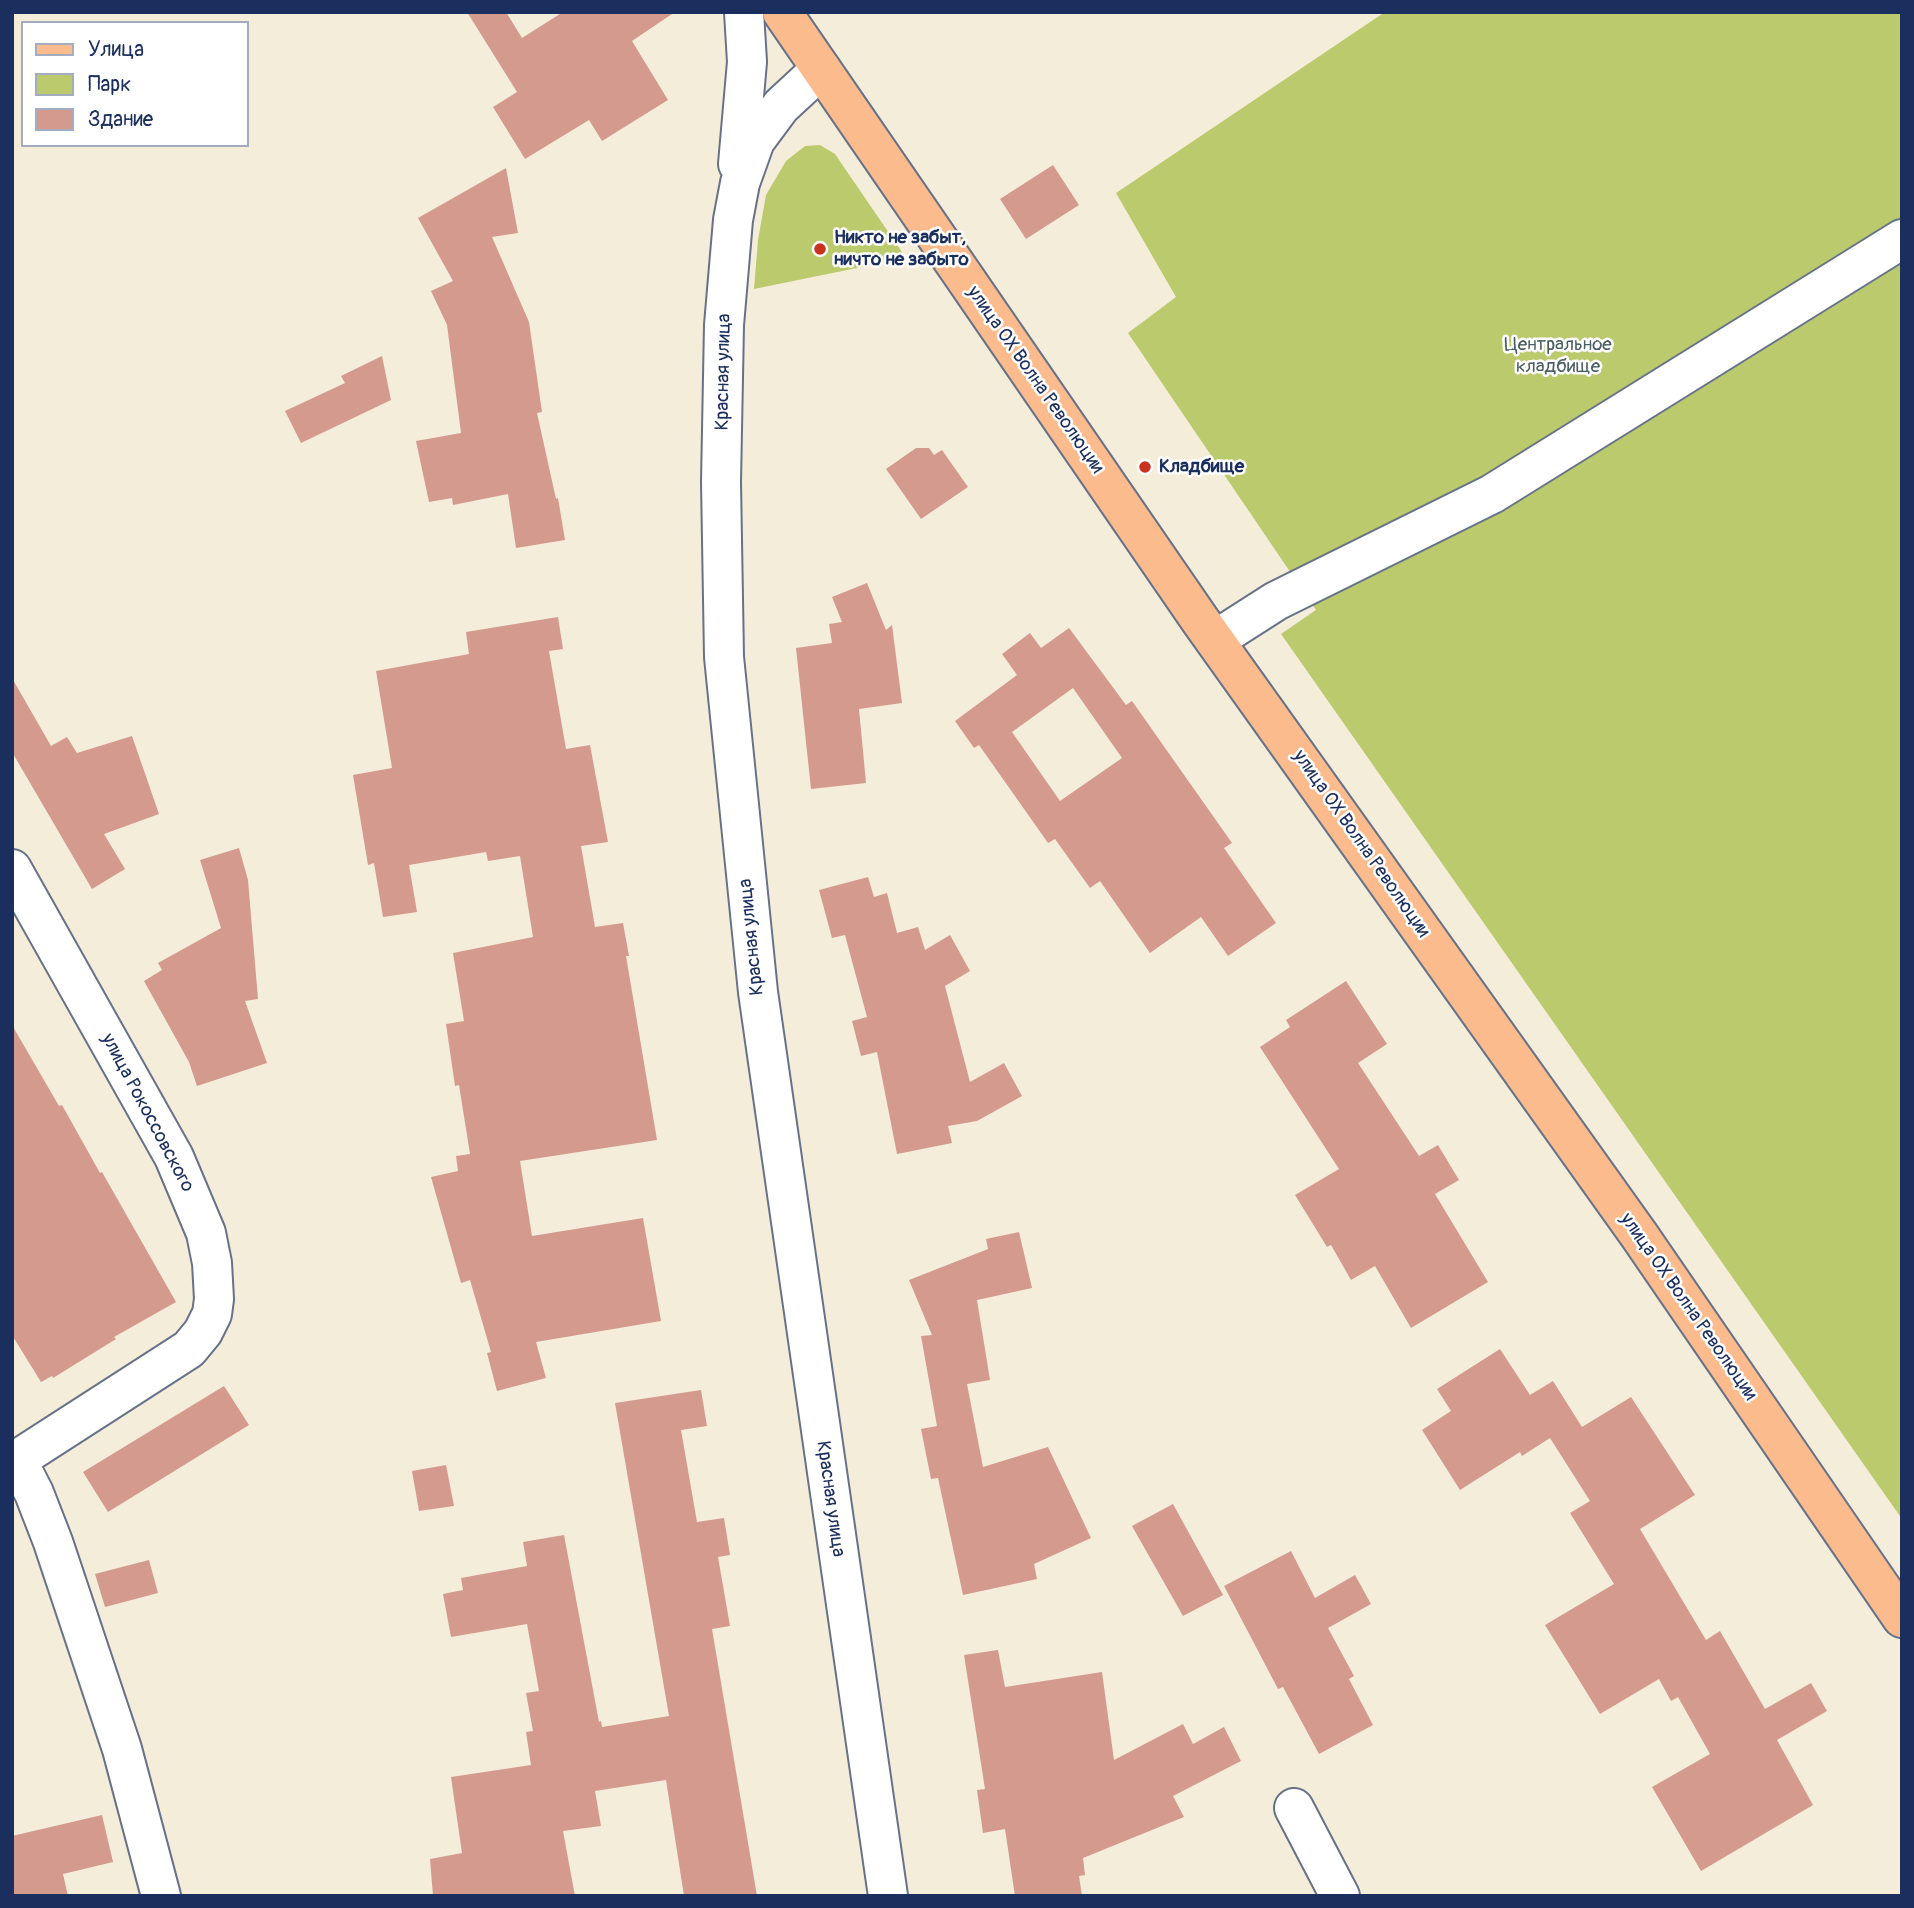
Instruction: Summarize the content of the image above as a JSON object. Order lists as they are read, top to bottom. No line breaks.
{"streets":{"main road":["улица ОХ Волна Революции"],"street":["Красная улица","улица Рокоссовского"]},"crossings":[["Красная улица","улица ОХ Волна Революции"]],"parks":["Центральное кладбище"],"places":["Никто не забыт, ничто не забыто","Кладбище"],"legend":["Улица","Парк","Здание"]}
